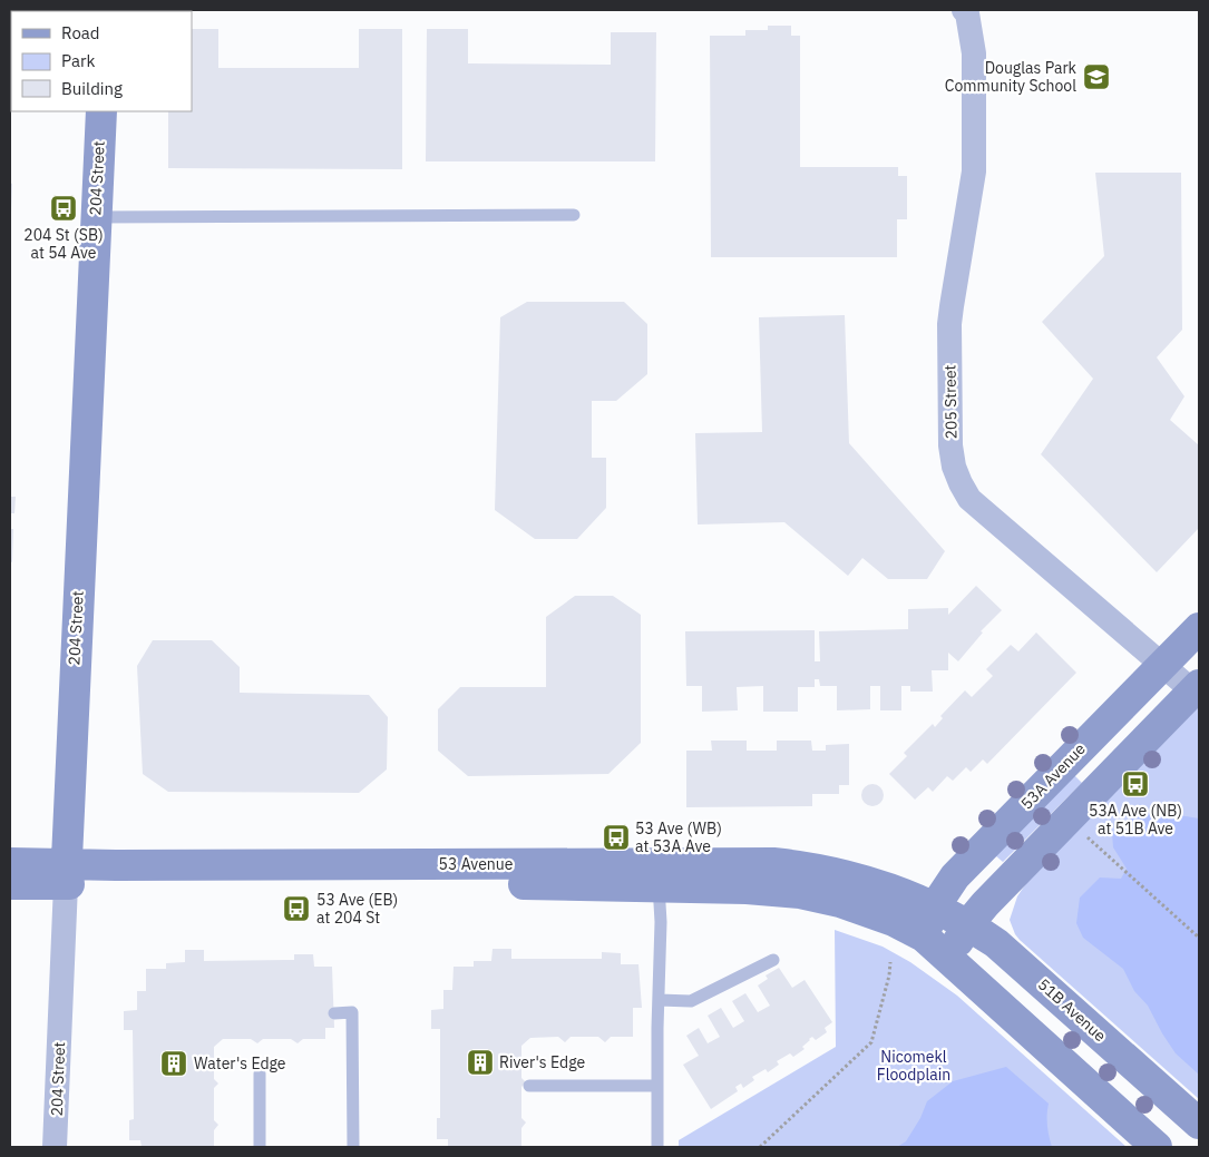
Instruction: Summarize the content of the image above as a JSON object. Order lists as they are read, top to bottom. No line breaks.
{"streets":{"street":["204 Street","205 Street","53A Avenue","53 Avenue","51B Avenue"]},"crossings":[["204 Street","53 Avenue"],["205 Street","53A Avenue"],["53A Avenue","53 Avenue"],["53A Avenue","51B Avenue"],["53 Avenue","51B Avenue"]],"parks":["Nicomekl Floodplain"],"places":{"school or university":["Douglas Park Community School"],"bus stop":["204 St (SB) at 54 Ave","53A Ave (NB) at 51B Ave","53 Ave (WB) at 53A Ave","53 Ave (EB) at 204 St"],"building":["River's Edge","Water's Edge"]},"legend":["Road","Park","Building"]}
